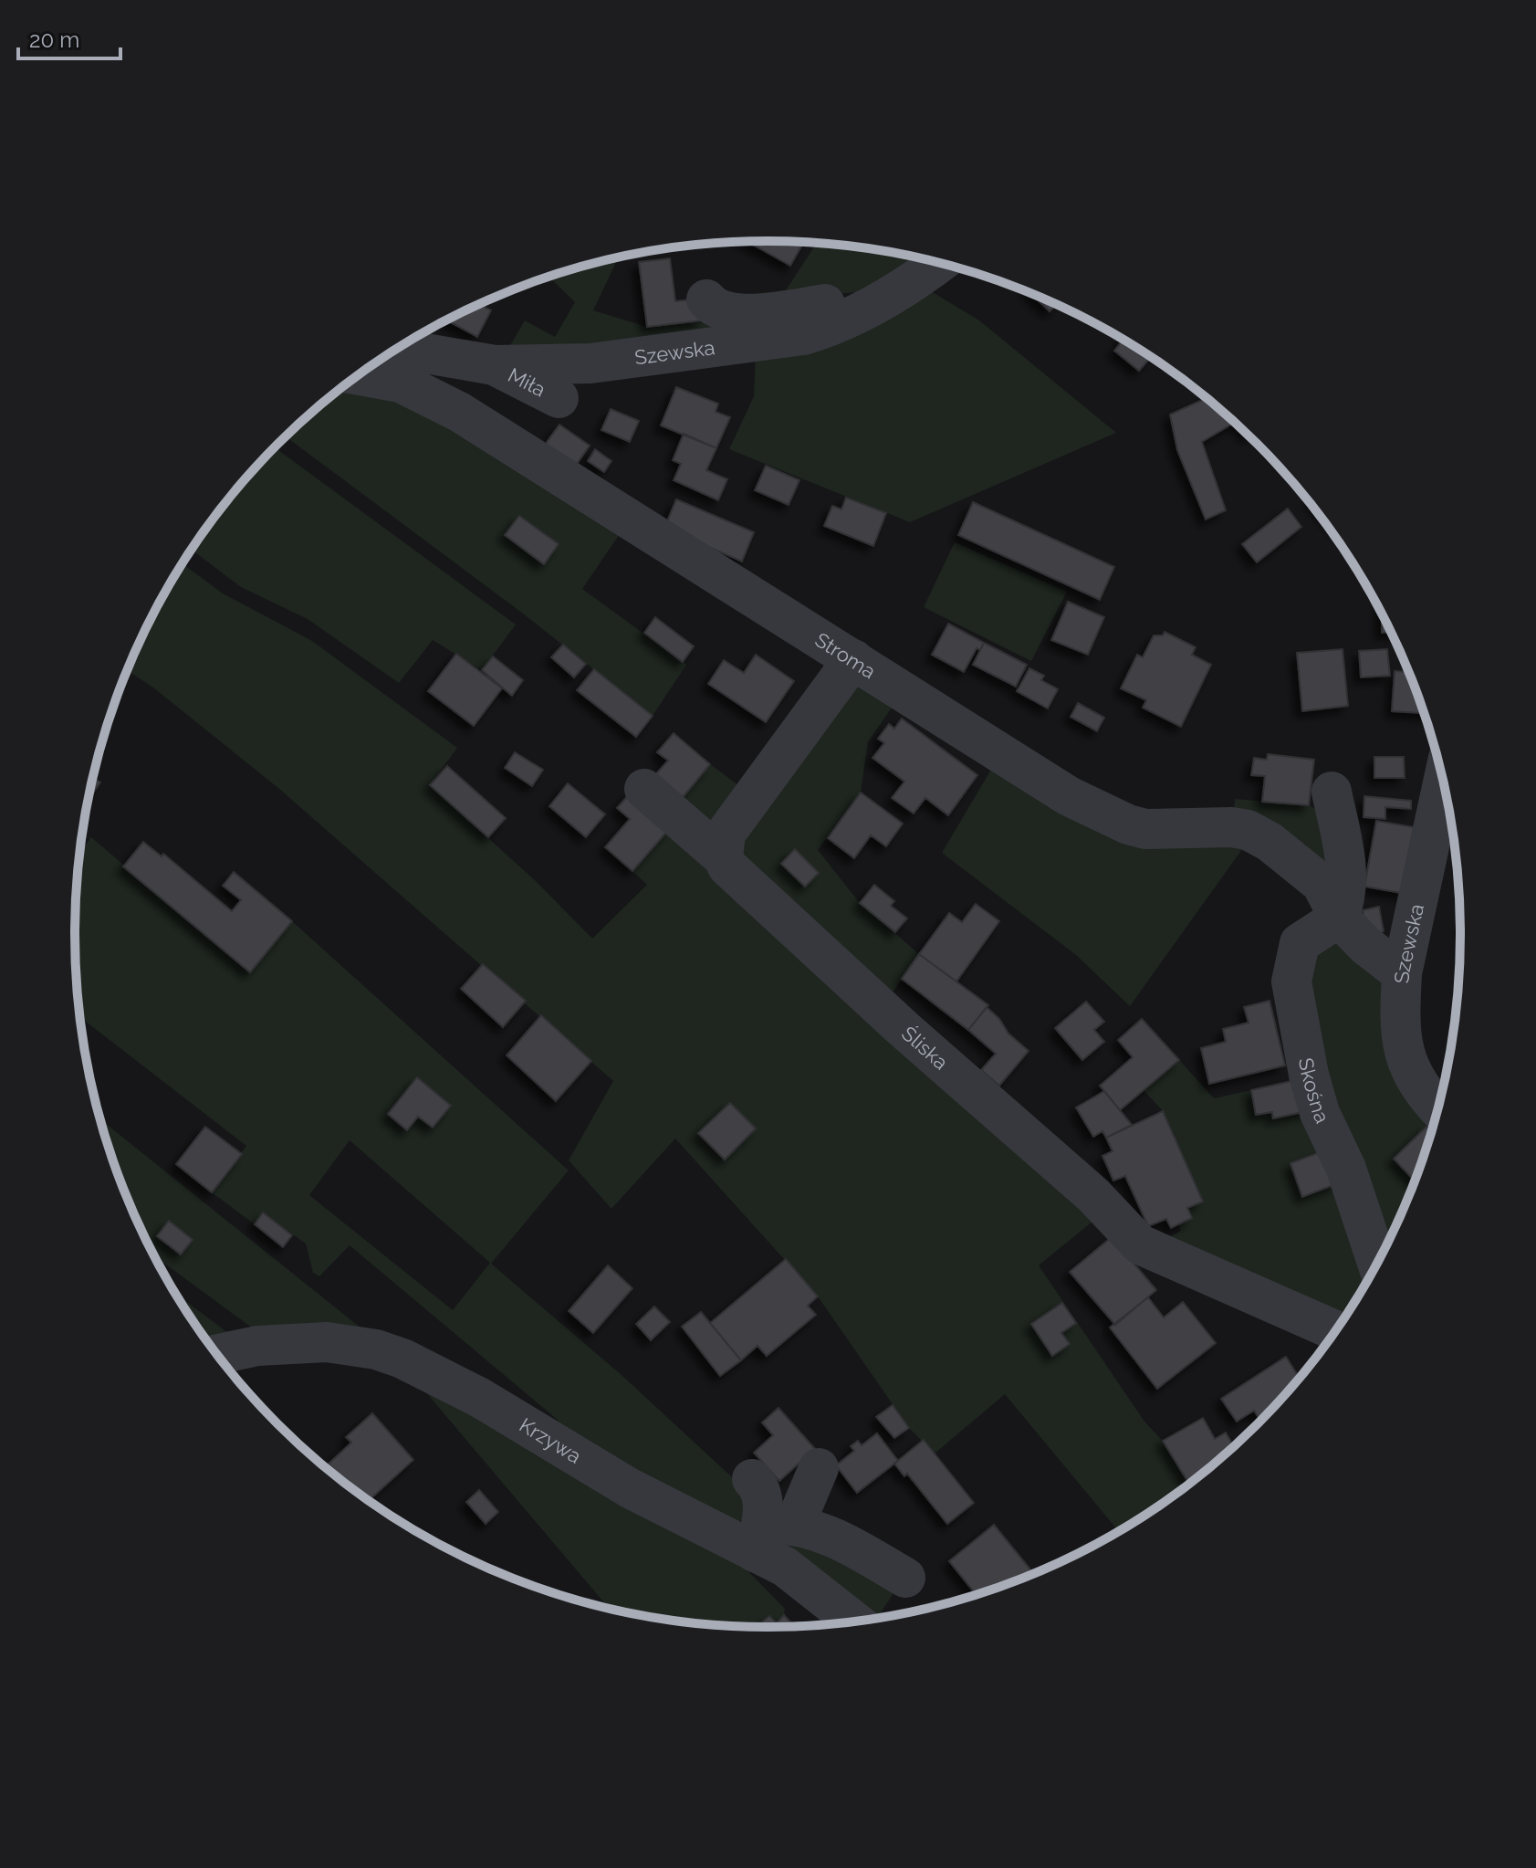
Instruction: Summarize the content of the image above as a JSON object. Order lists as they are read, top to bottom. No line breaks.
{"streets":{"street":["Szewska","Miła","Stroma","Śliska","Skośna","Krzywa"]},"crossings":[["Szewska","Miła"],["Szewska","Stroma"],["Stroma","Skośna"]],"scale_bar":"20 m"}
